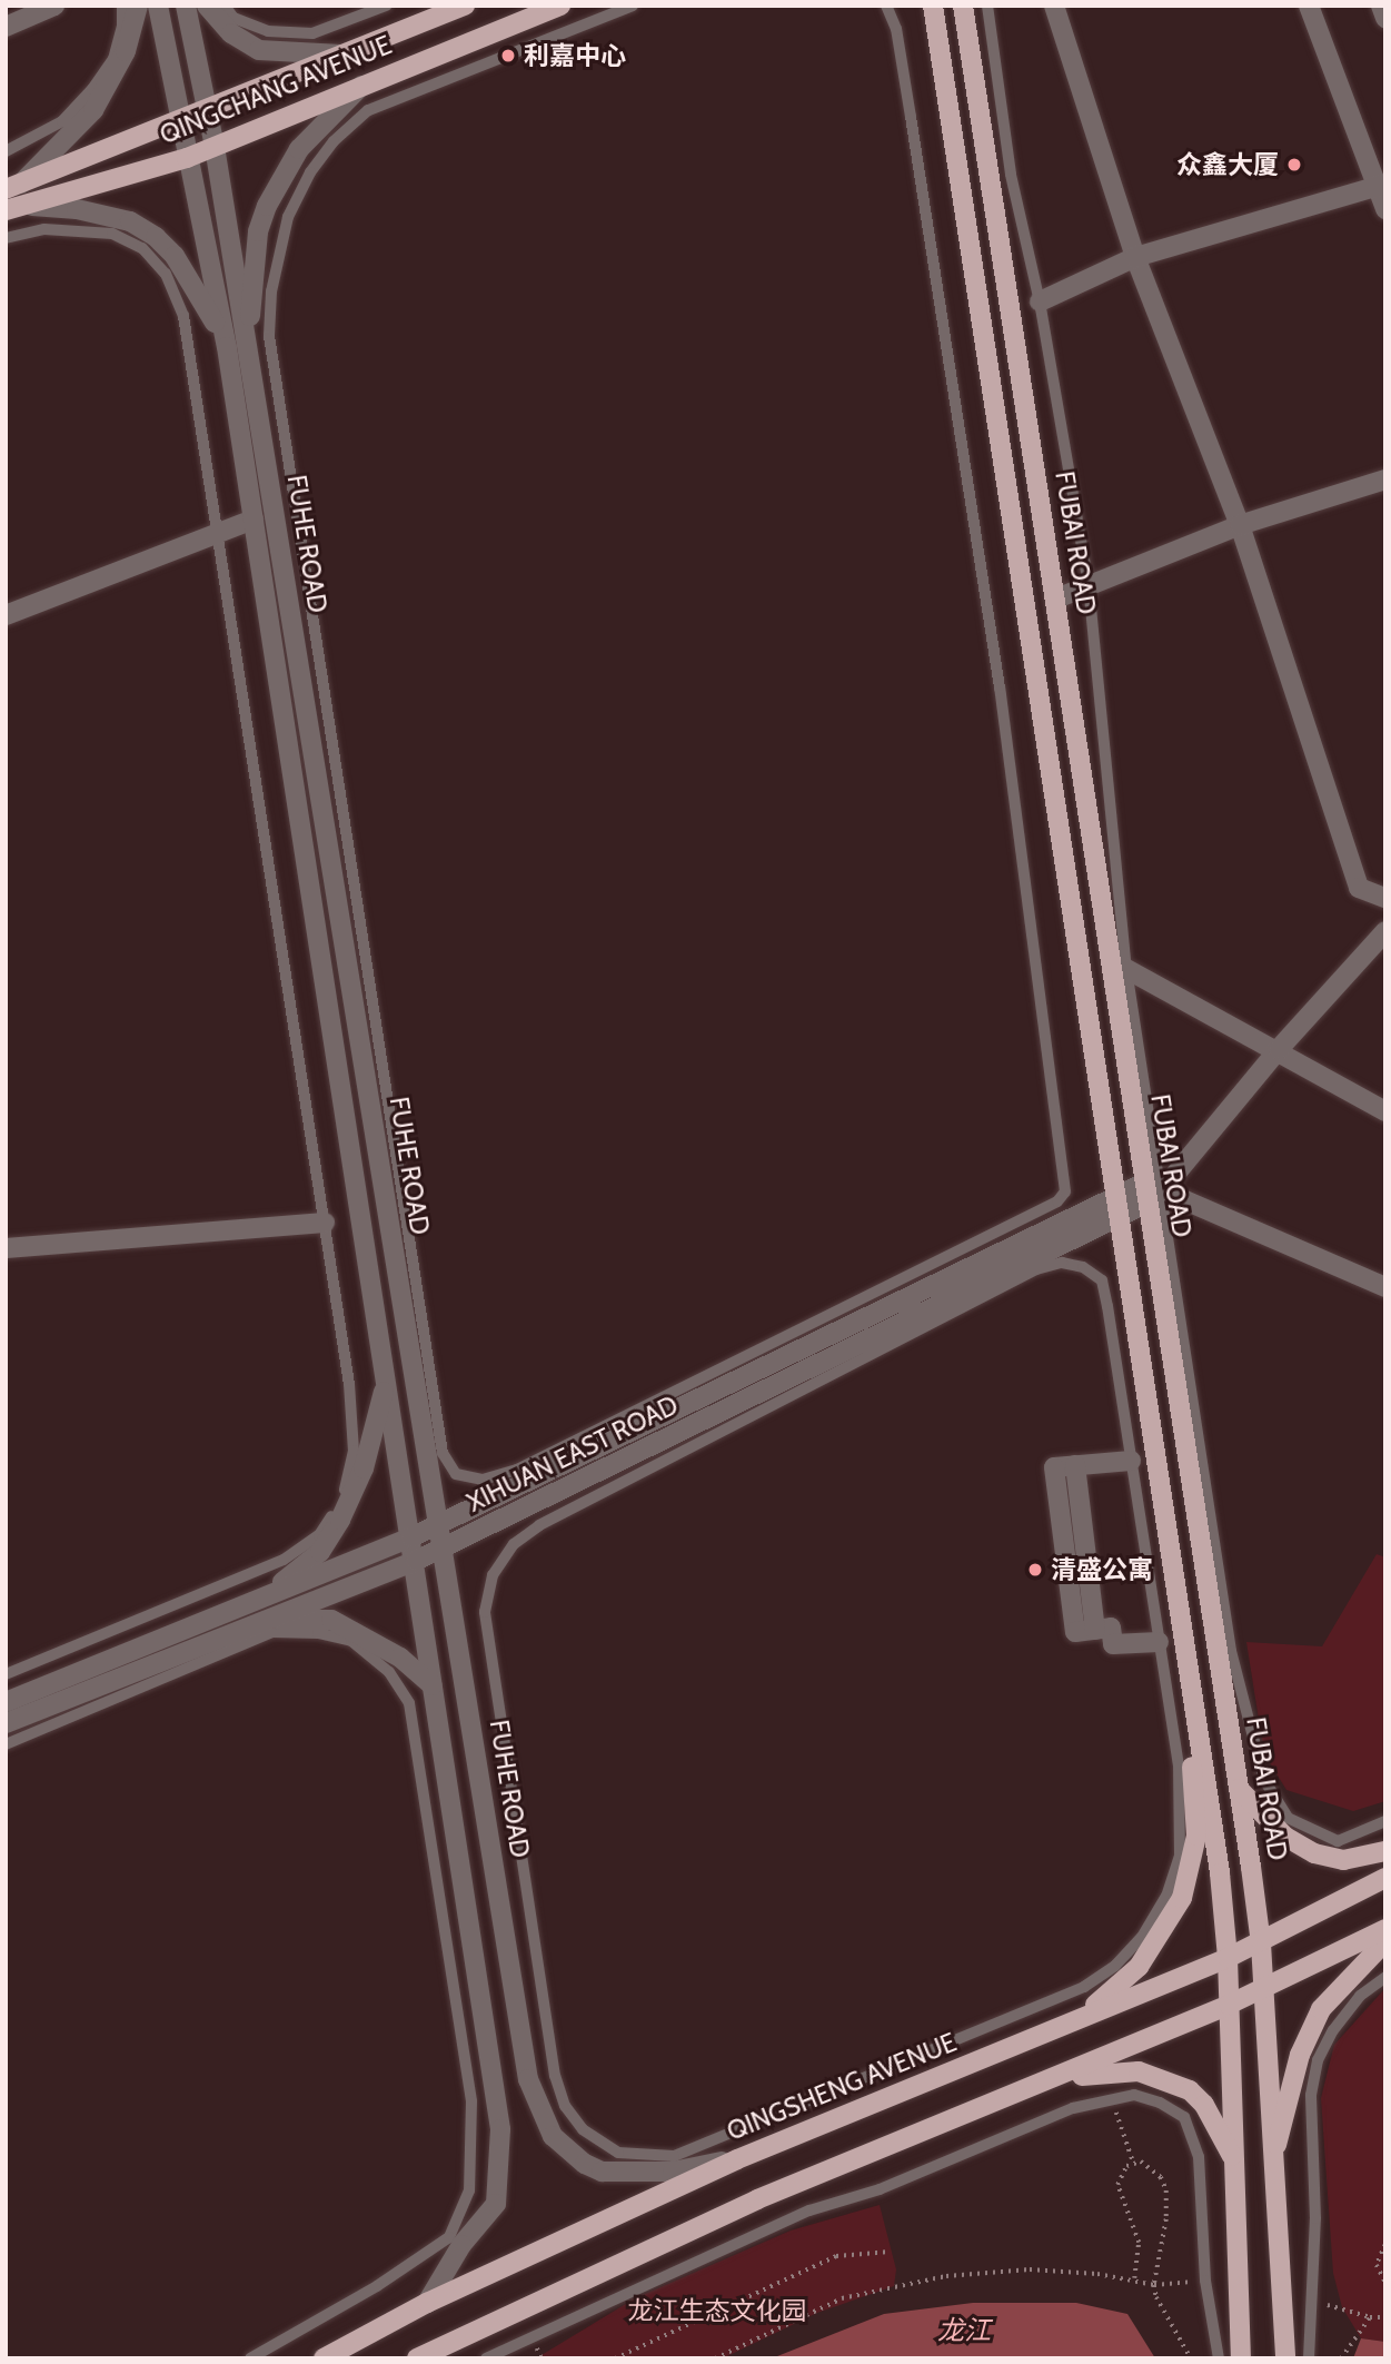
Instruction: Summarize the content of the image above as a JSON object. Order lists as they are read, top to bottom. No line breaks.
{"streets":{"main road":["QINGCHANG AVENUE","FUBAI ROAD","QINGSHENG AVENUE"],"street":["FUHE ROAD","XIHUAN EAST ROAD"]},"crossings":[["QINGCHANG AVENUE","FUHE ROAD"],["FUBAI ROAD","XIHUAN EAST ROAD"],["FUBAI ROAD","QINGSHENG AVENUE"],["FUHE ROAD","XIHUAN EAST ROAD"],["FUHE ROAD","QINGSHENG AVENUE"]],"water":["龙江"],"parks":["龙江生态文化园"],"places":["利嘉中心","众鑫大厦","清盛公寓"]}
